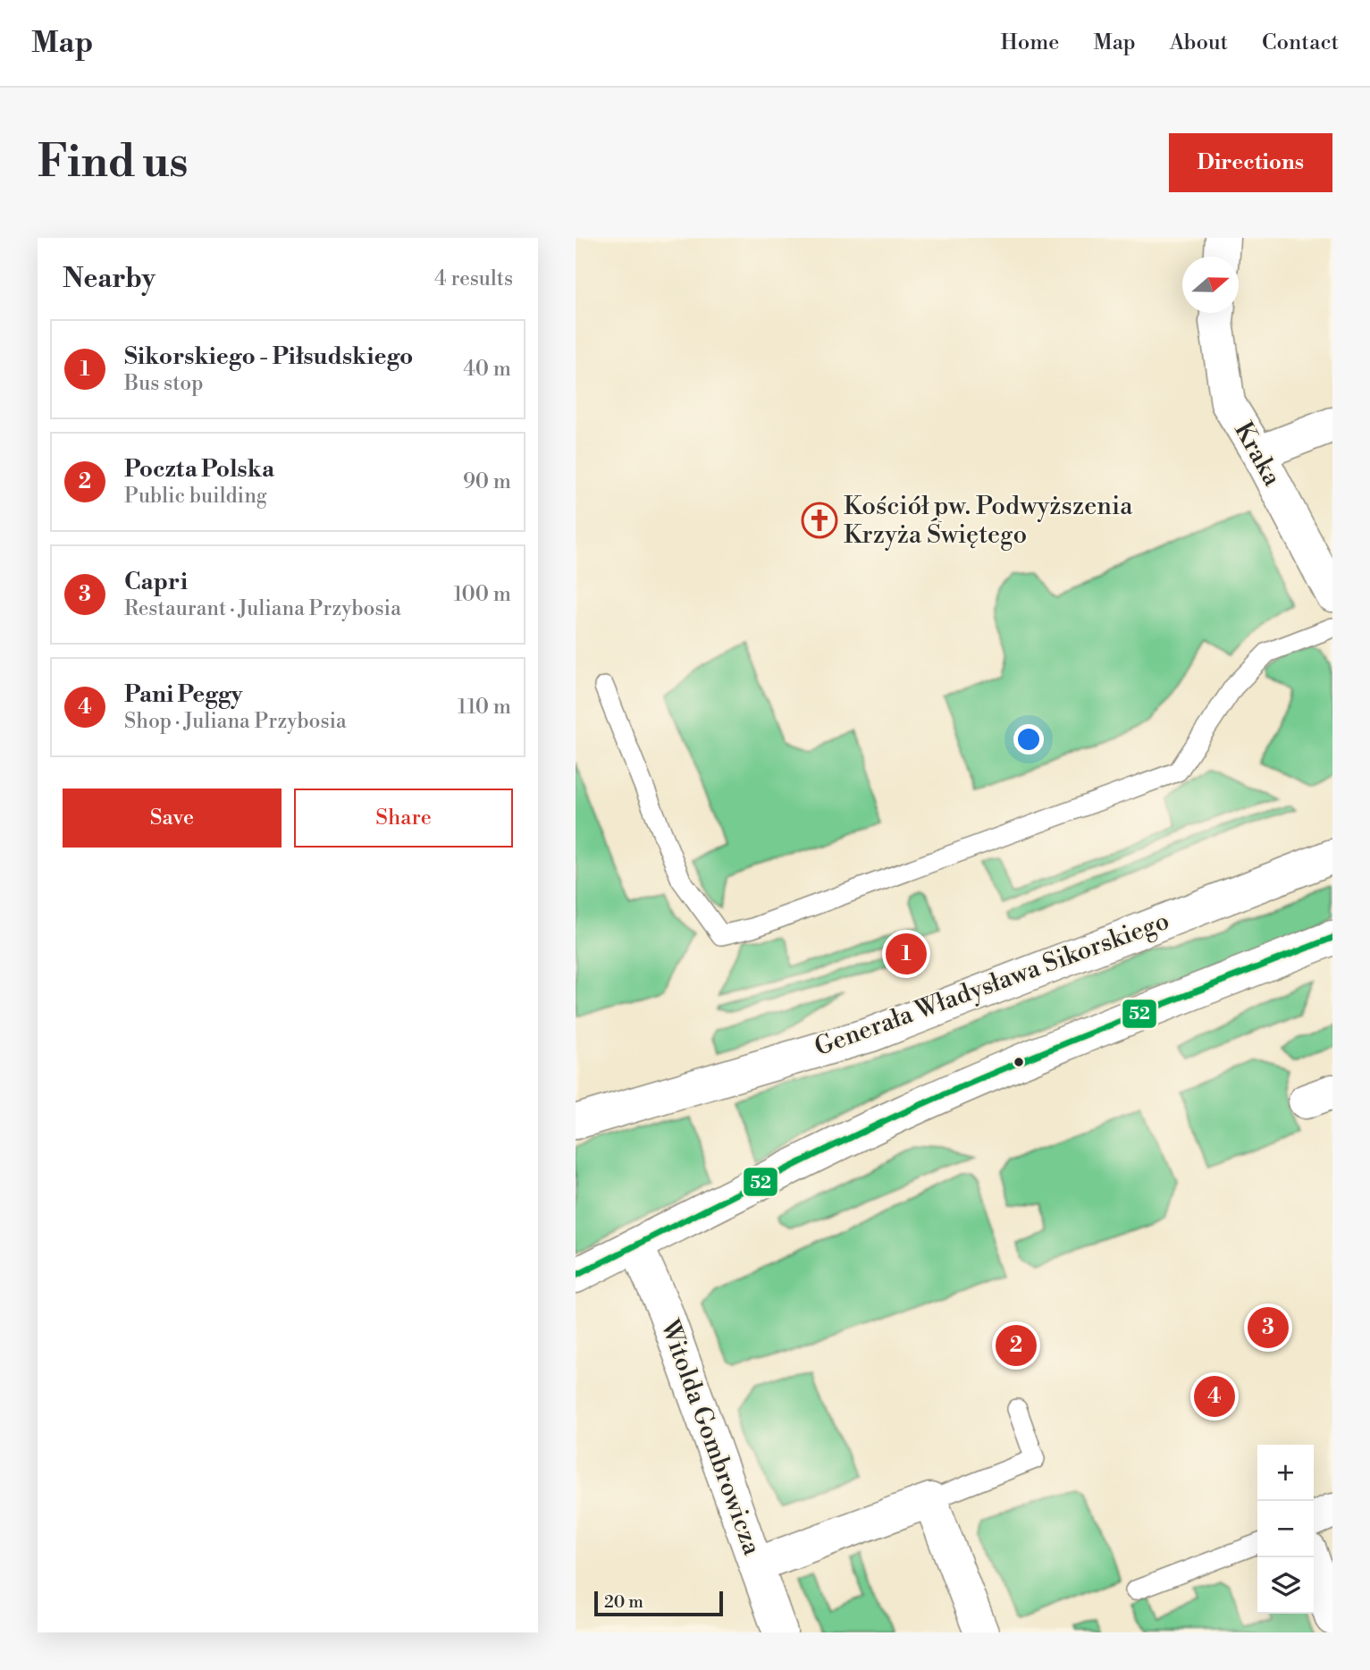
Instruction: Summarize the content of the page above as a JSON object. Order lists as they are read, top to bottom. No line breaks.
{"streets":{"street":["Kraka","Generała Władysława Sikorskiego","Witolda Gombrowicza"]},"places":{"church":["Kościół pw. Podwyższenia Krzyża Świętego"]},"lines":["transit line 52"],"scale_bar":"20 m","north":"right","page":{"header":"Map","nav":["Home","Map","About","Contact"],"buttons":["Directions",["Save","Share"]],"title":"Find us","heading":["Nearby","4 results"],"list":[{"mark":"1","name":"Sikorskiego - Piłsudskiego","note":"Bus stop","value":"40 m"},{"mark":"2","name":"Poczta Polska","note":"Public building","value":"90 m"},{"mark":"3","name":"Capri","note":"Restaurant · Juliana Przybosia","value":"100 m"},{"mark":"4","name":"Pani Peggy","note":"Shop · Juliana Przybosia","value":"110 m"}],"pins":["1","3","2","4"],"map_buttons":["+","−"],"scale":"20 m"}}
